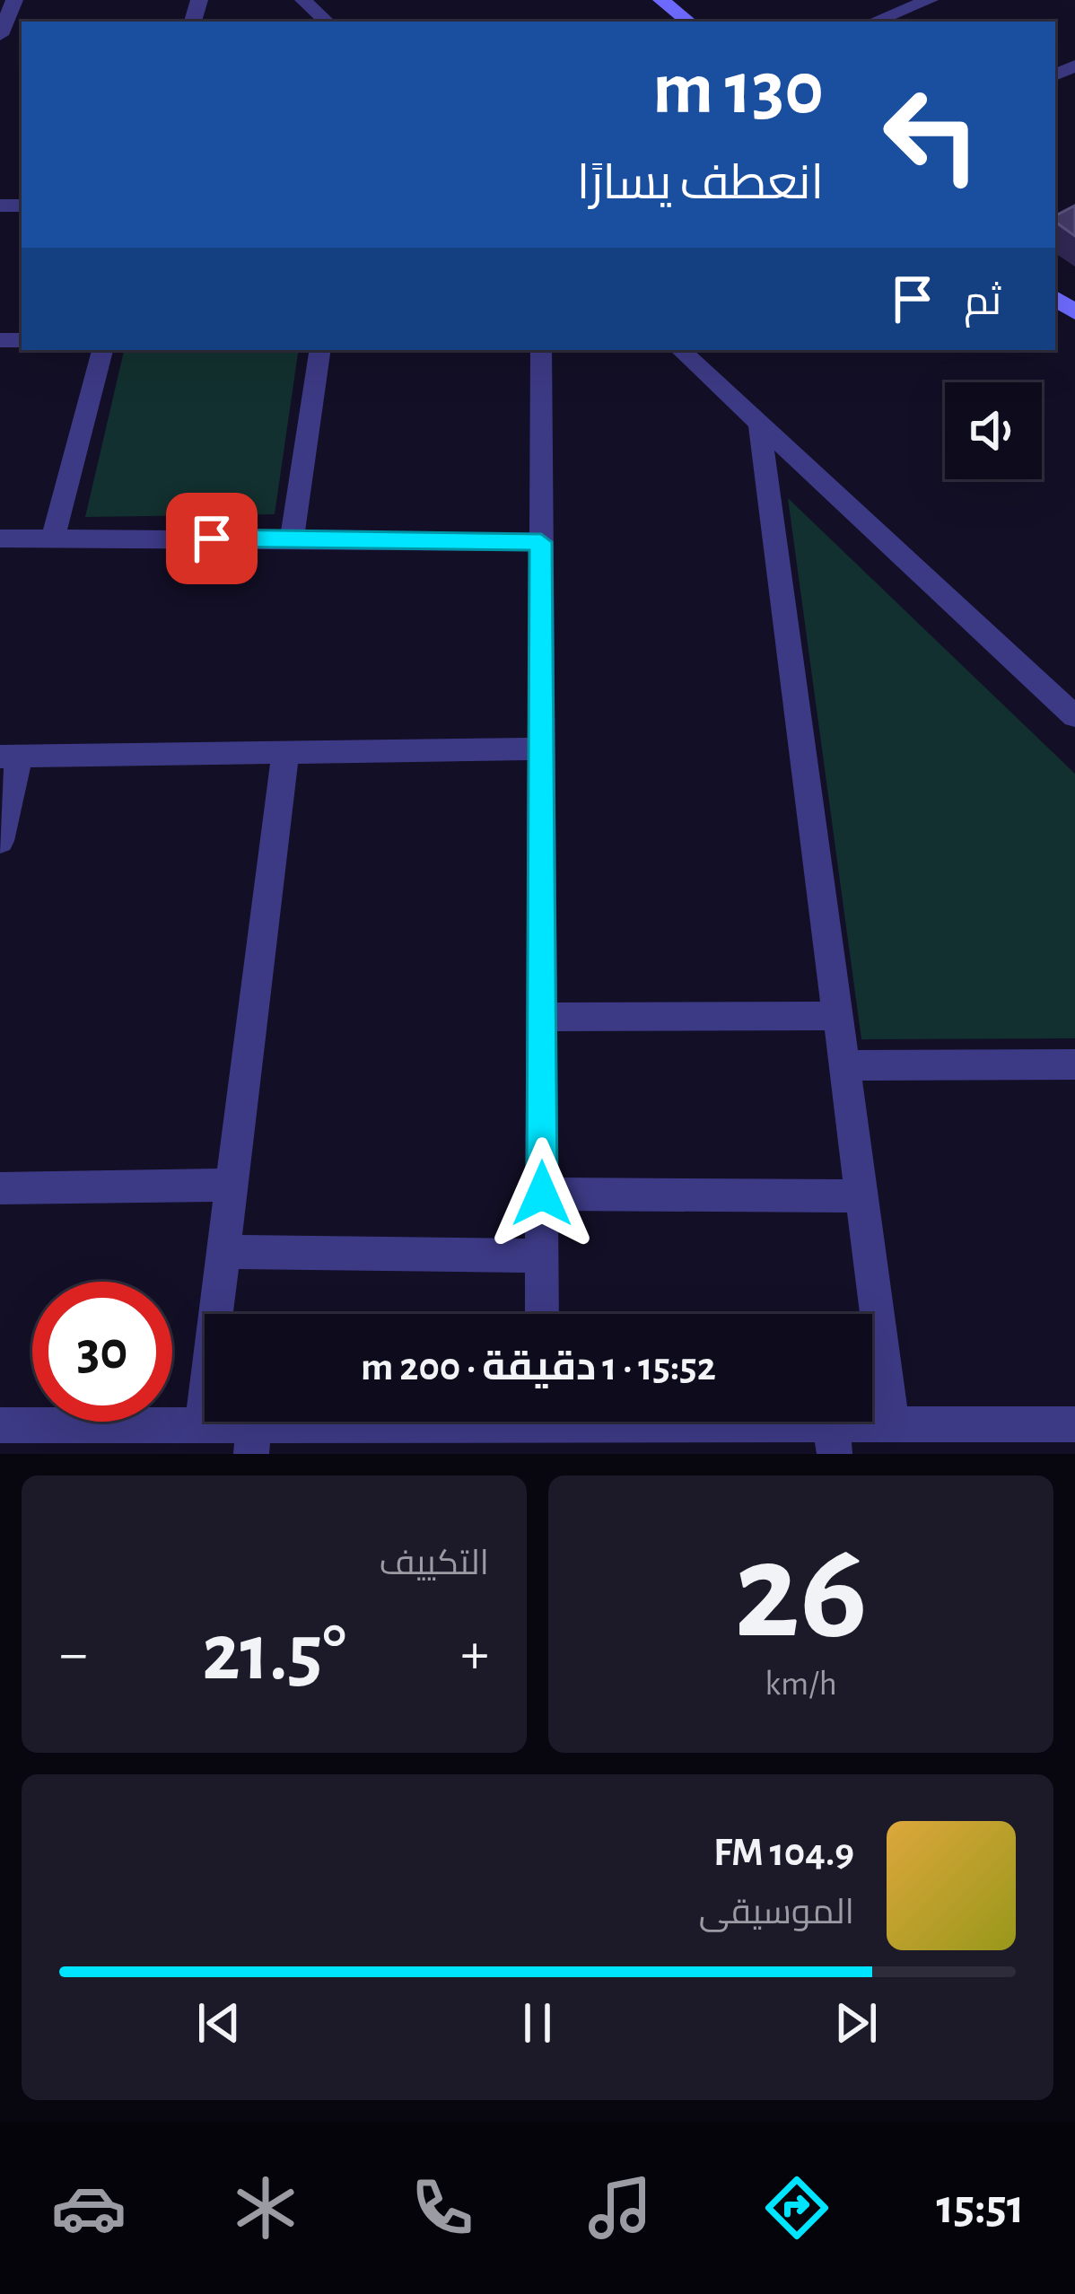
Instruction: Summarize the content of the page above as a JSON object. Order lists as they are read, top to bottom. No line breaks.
{"page":{"turn":["130 m","انعطف يسارًا"],"then":"ثم","limit":"30","trip":"15:52 · 1 دقيقة · 200 m","tile":[["26","km/h"],"التكييف"],"heat":["−","21.5°","+"],"song":["104.9 FM","الموسيقى"],"tabs":"15:51"}}
